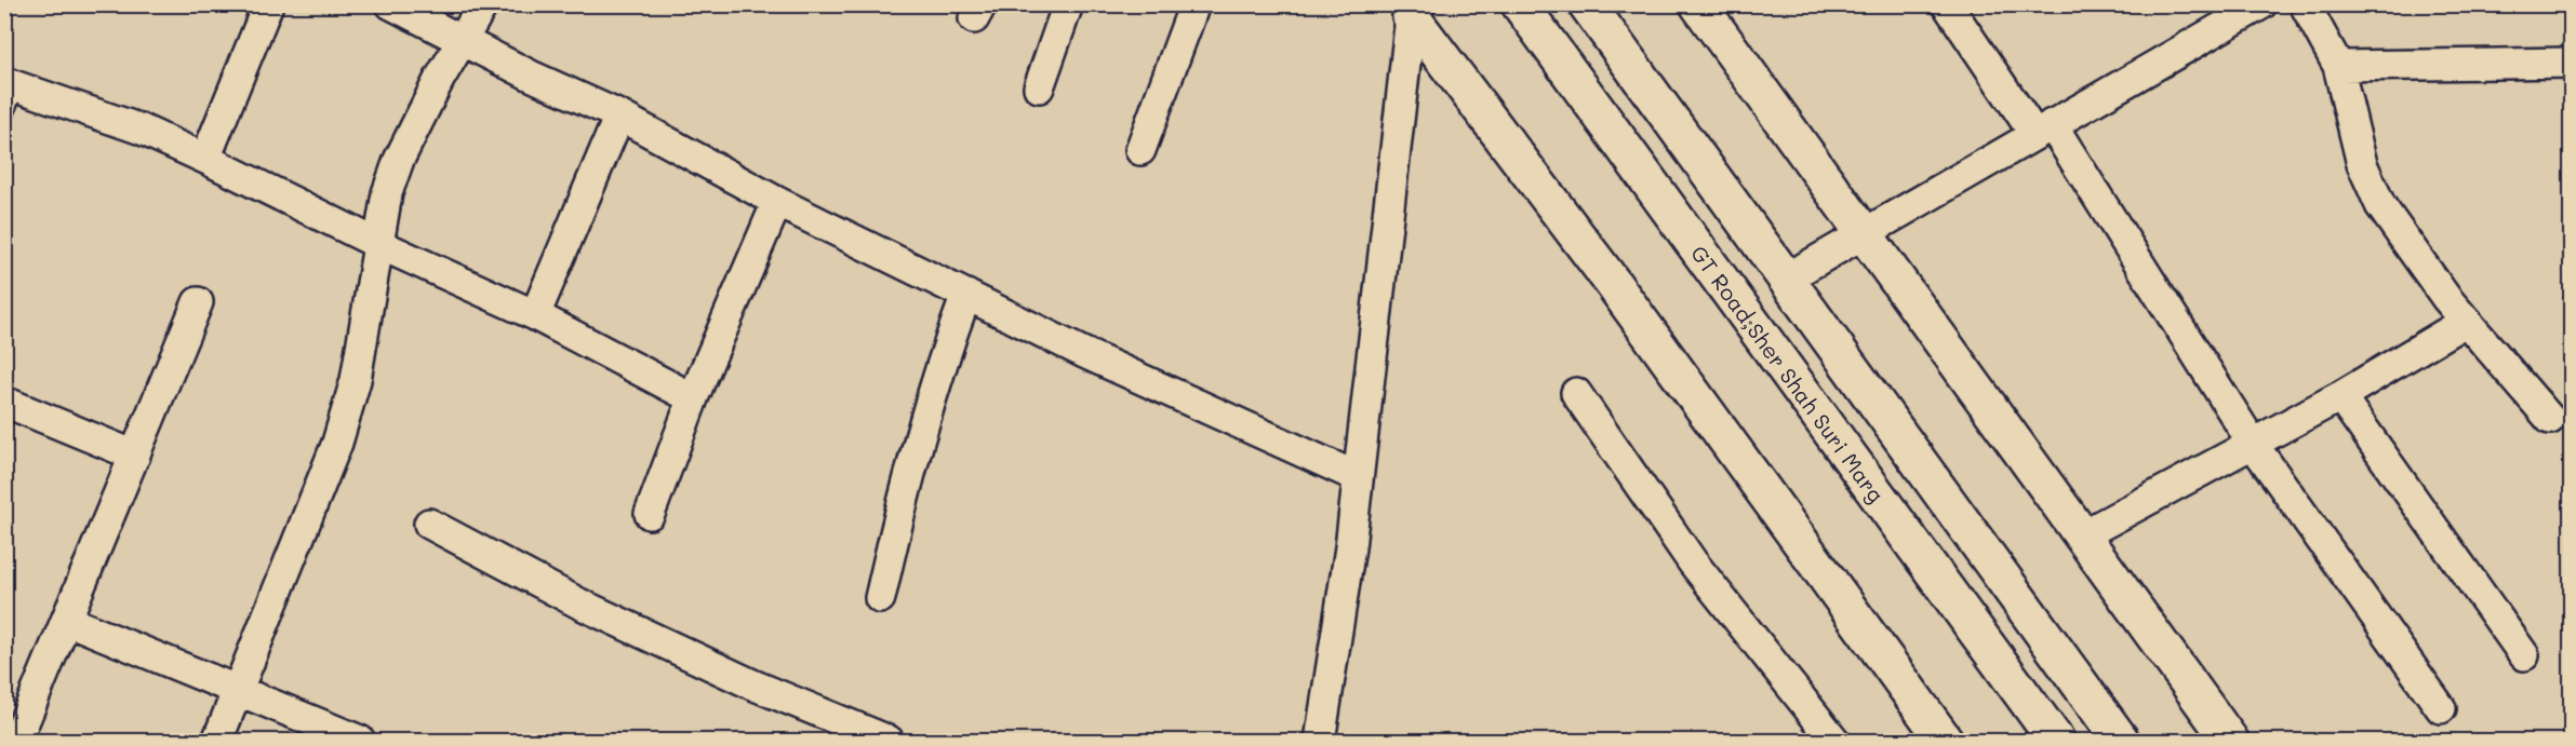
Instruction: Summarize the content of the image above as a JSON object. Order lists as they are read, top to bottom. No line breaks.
{"streets":{"main road":["GT Road;Sher Shah Suri Marg"]}}
